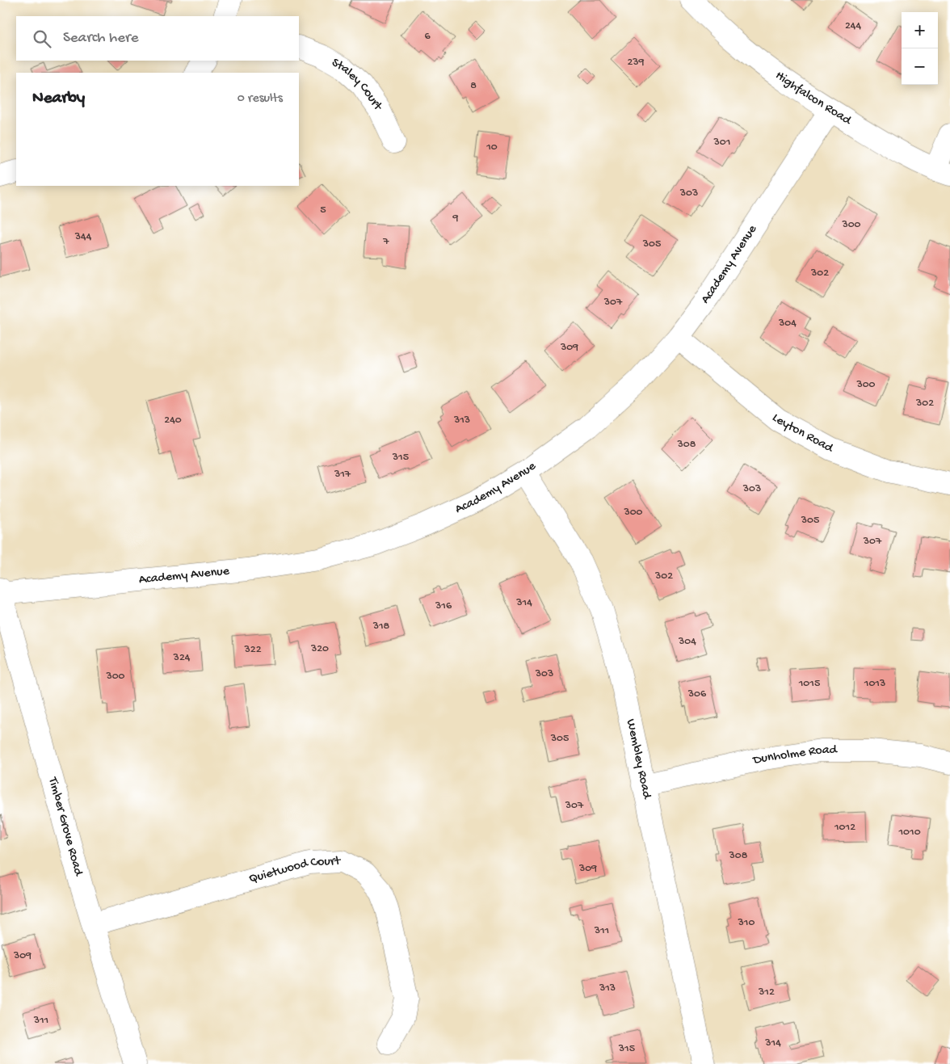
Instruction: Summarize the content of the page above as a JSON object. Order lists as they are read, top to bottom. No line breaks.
{"streets":{"street":["Staley Court","Highfalcon Road","Academy Avenue","Leyton Road","Dunholme Road","Wembley Road","Timber Grove Road","Quietwood Court"]},"crossings":[["Highfalcon Road","Academy Avenue"],["Academy Avenue","Leyton Road"],["Academy Avenue","Wembley Road"],["Academy Avenue","Timber Grove Road"],["Dunholme Road","Wembley Road"],["Timber Grove Road","Quietwood Court"]],"house_numbers":["244","6","239","8","301","10","303","5","9","300","344","7","305","302","307","304","309","300","302","240","313","308","315","317","303","300","305","307","302","314","316","318","304","320","322","324","303","300","1015","1013","306","305","307","1012","1010","308","309","310","311","309","313","312","311","314","315"],"page":{"map_buttons":["+","−"],"search":"Search here","heading":["Nearby","0 results"]}}
